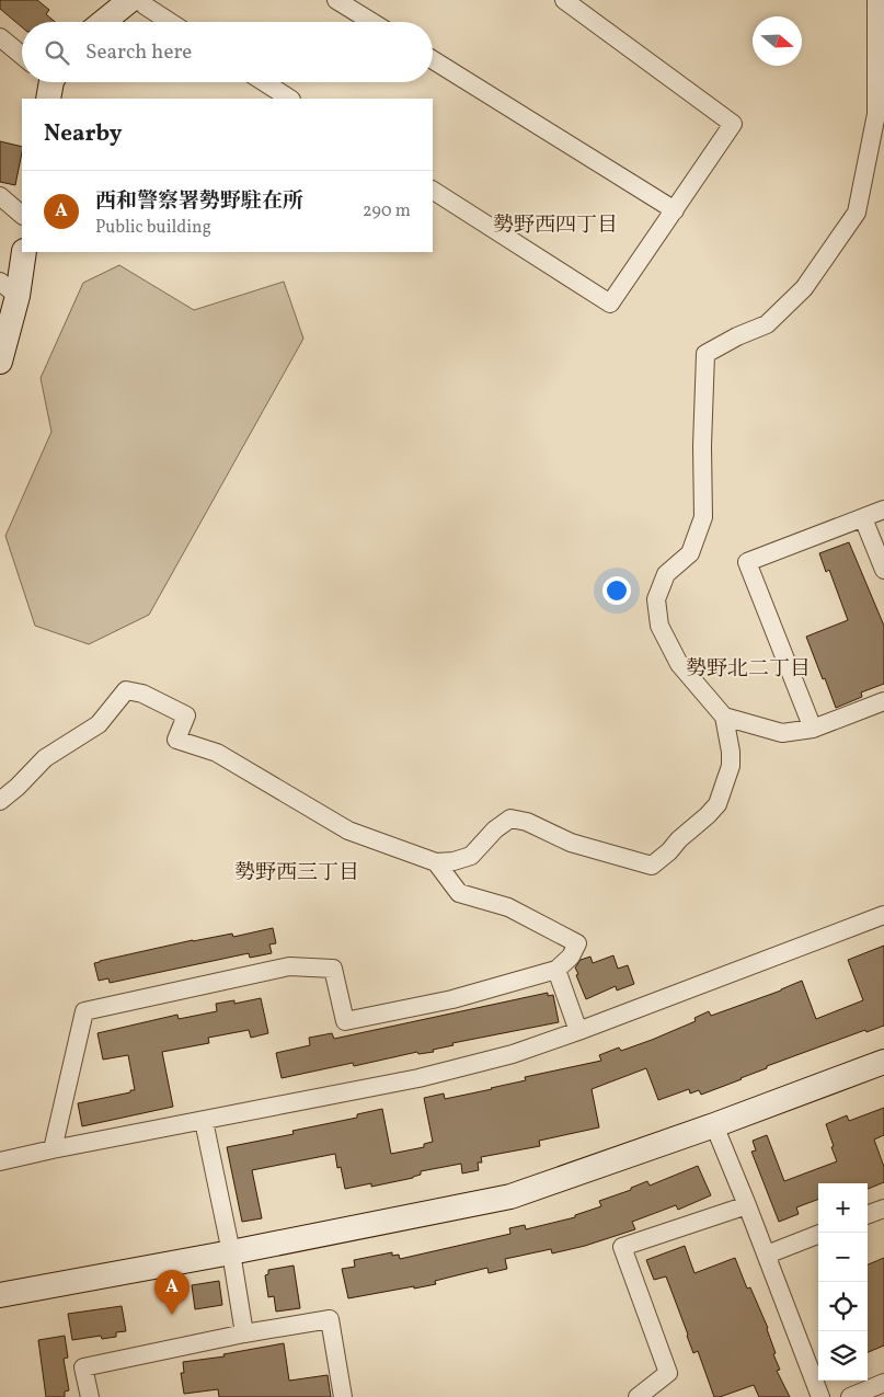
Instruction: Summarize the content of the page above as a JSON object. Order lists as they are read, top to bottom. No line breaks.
{"districts":["勢野西四丁目","勢野北二丁目","勢野西三丁目"],"north":"right","page":{"search":"Search here","heading":"Nearby","list":[{"mark":"A","name":"西和警察署勢野駐在所","note":"Public building","value":"290 m"}],"map_buttons":["+","−"],"pins":"A"}}
